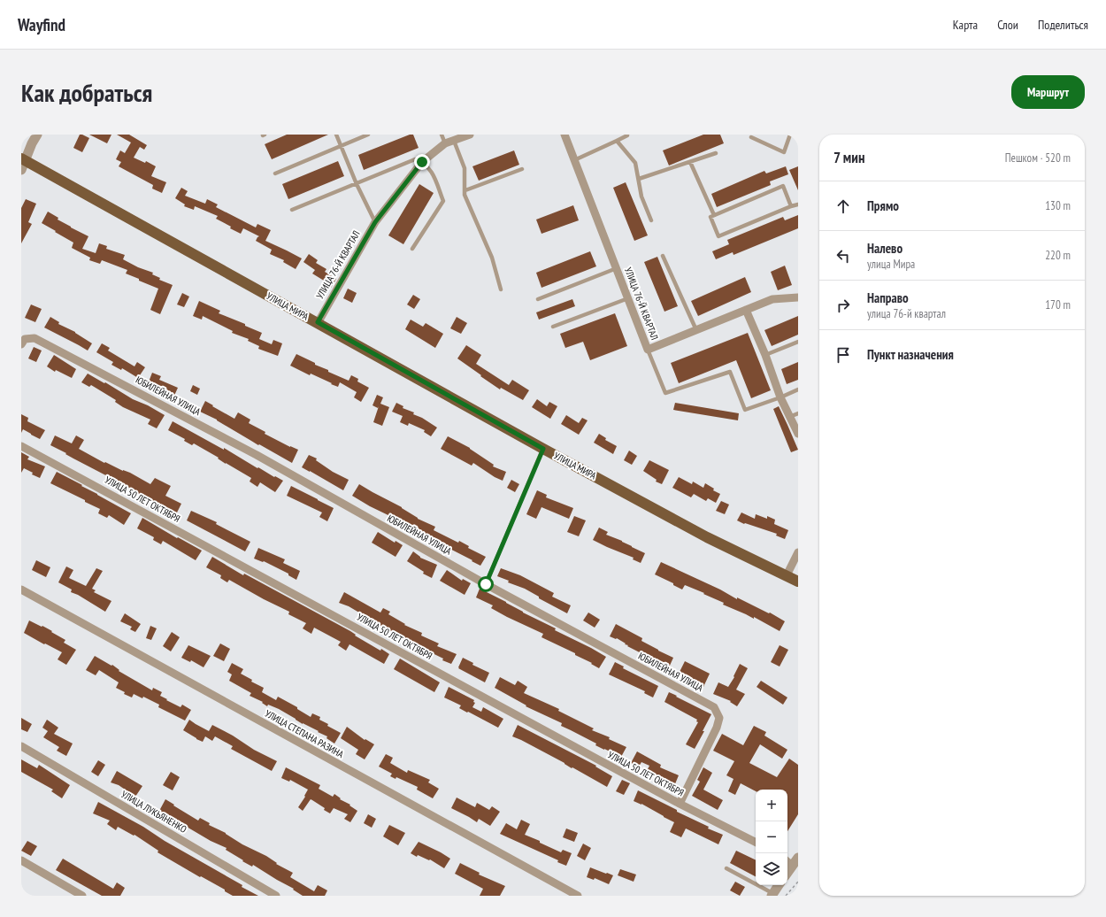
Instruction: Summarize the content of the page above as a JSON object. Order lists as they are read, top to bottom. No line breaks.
{"streets":{"main road":["УЛИЦА МИРА"],"street":["УЛИЦА 76-Й КВАРТАЛ","ЮБИЛЕЙНАЯ УЛИЦА","УЛИЦА 50 ЛЕТ ОКТЯБРЯ","УЛИЦА СТЕПАНА РАЗИНА","УЛИЦА ЛУКЬЯНЕНКО"]},"crossings":[["УЛИЦА 76-Й КВАРТАЛ","УЛИЦА МИРА"],["ЮБИЛЕЙНАЯ УЛИЦА","УЛИЦА 50 ЛЕТ ОКТЯБРЯ"]],"page":{"header":"Wayfind","nav":["Карта","Слои","Поделиться"],"buttons":"Маршрут","title":"Как добраться","heading":["7 мин","Пешком · 520 m"],"list":[["Прямо","130 m"],["Налево","улица Мира","220 m"],["Направо","улица 76-й квартал","170 m"],"Пункт назначения"],"map_buttons":["+","−"]}}
